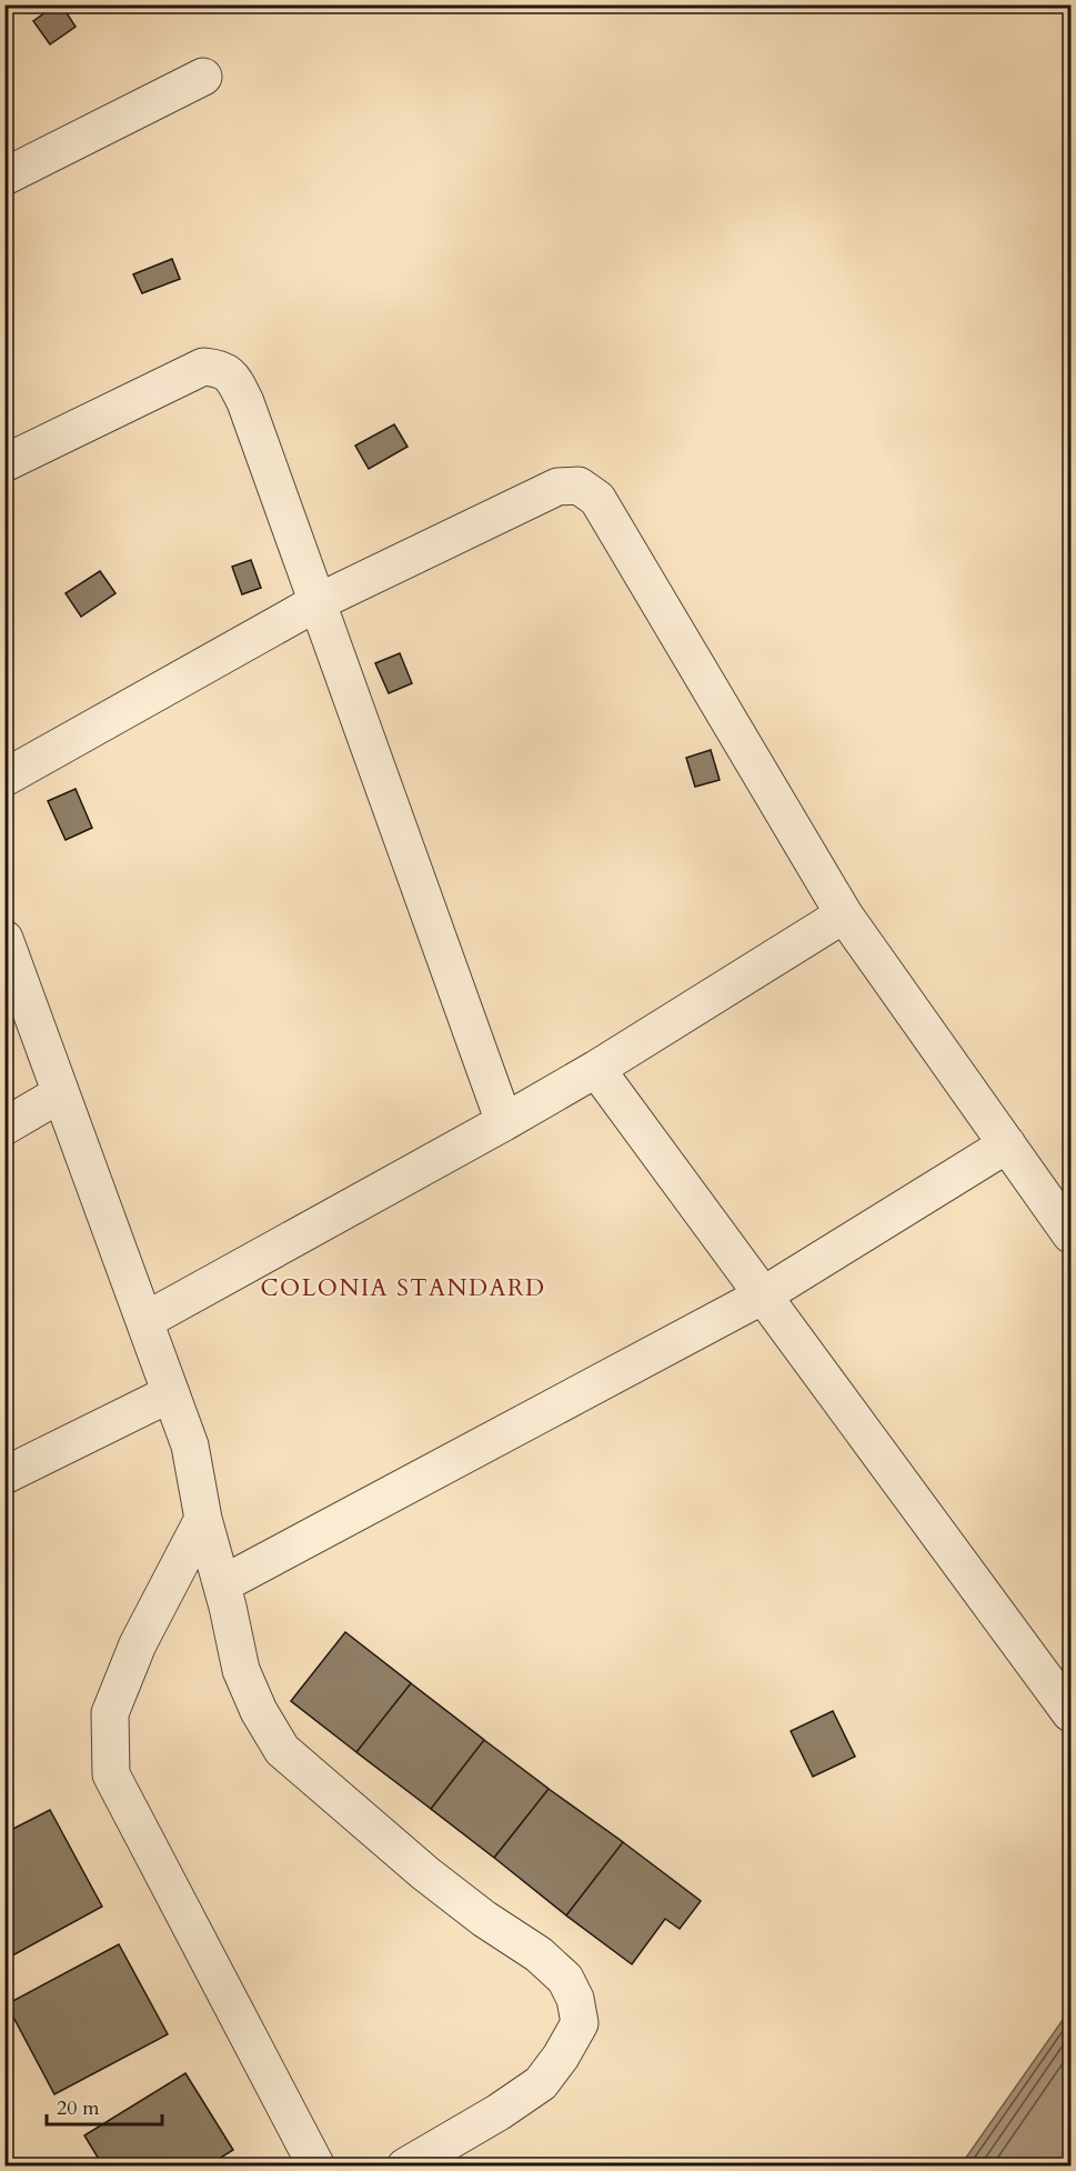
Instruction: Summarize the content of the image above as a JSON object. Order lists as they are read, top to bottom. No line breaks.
{"districts":["COLONIA STANDARD"],"scale_bar":"20 m"}
